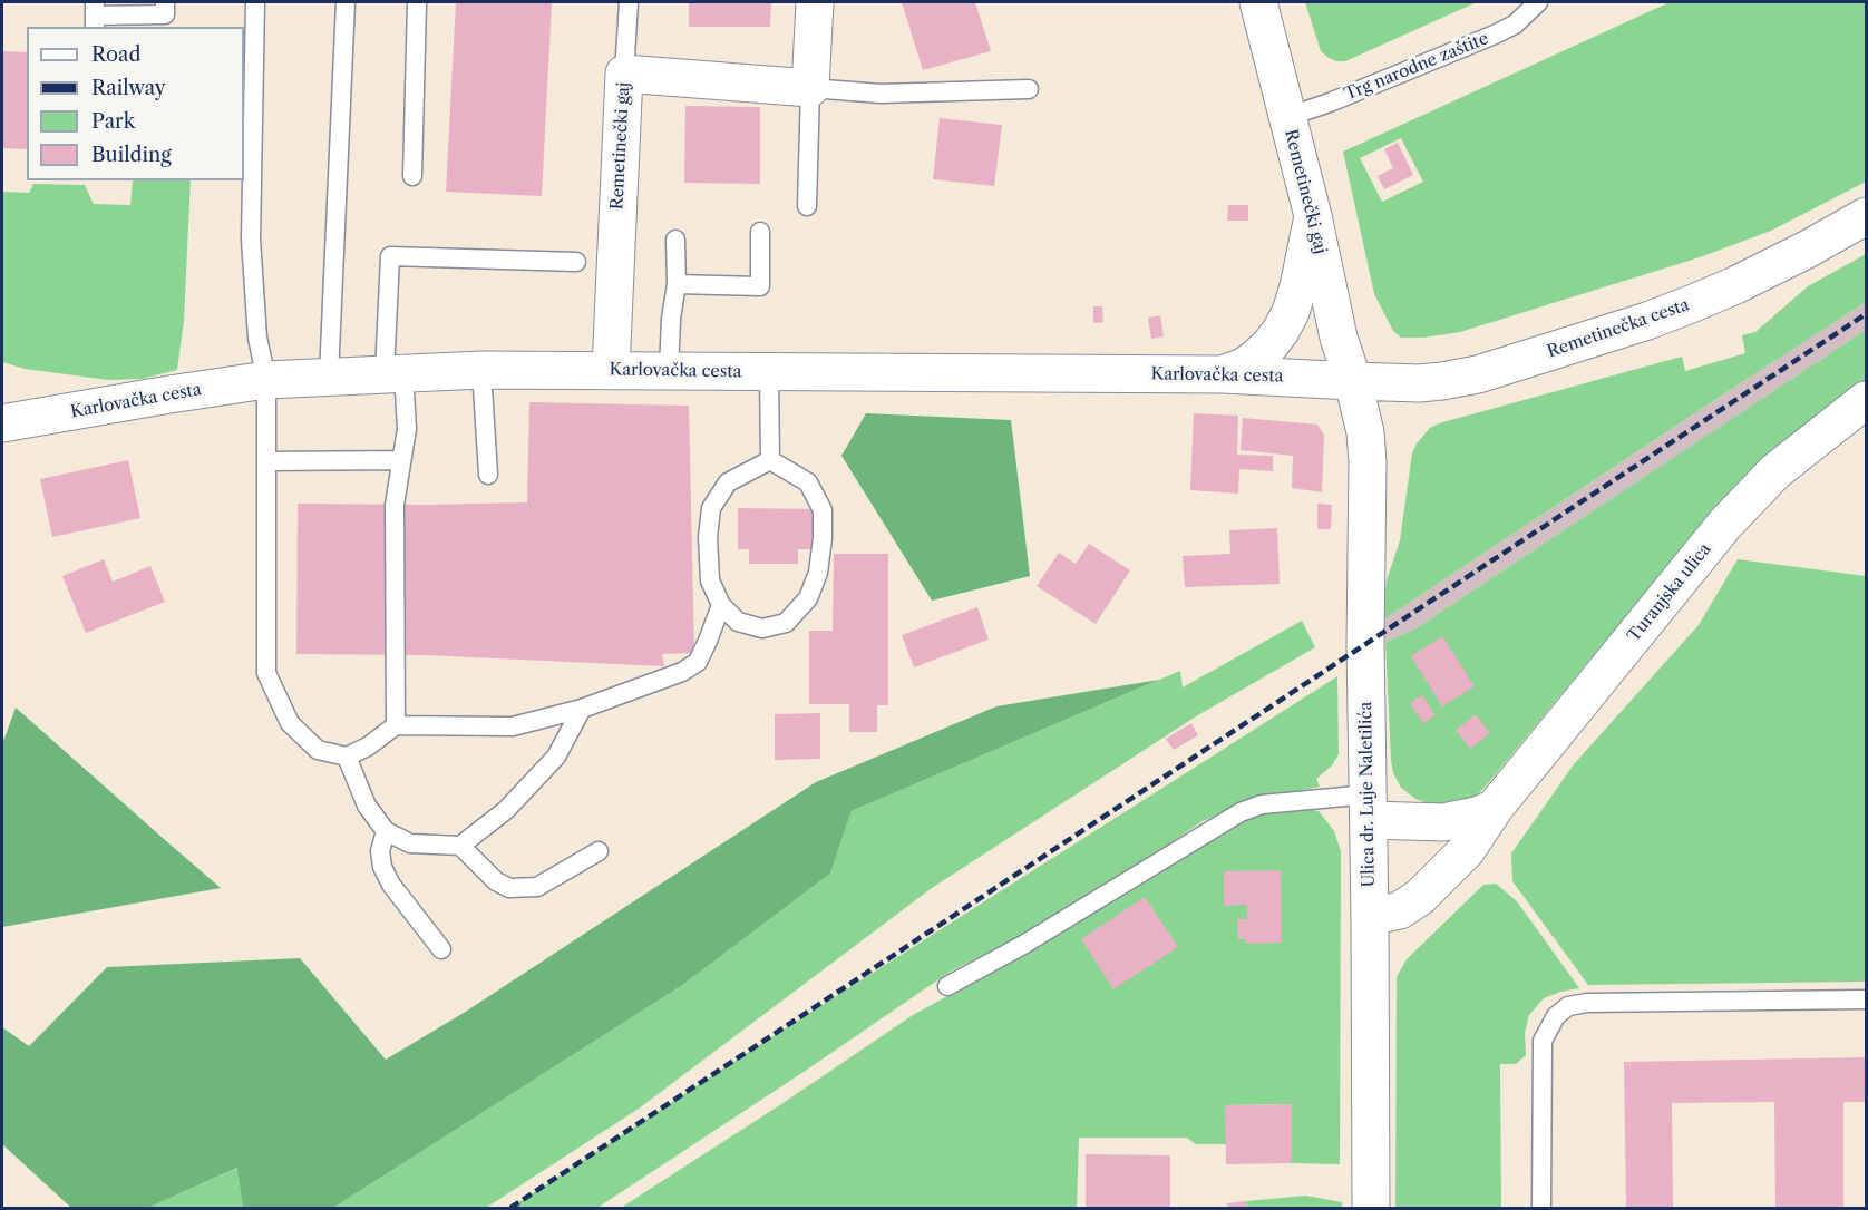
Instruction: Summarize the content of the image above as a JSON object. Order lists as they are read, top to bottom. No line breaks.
{"streets":{"main road":["Remetinečki gaj","Remetinečka cesta","Karlovačka cesta","Turanjska ulica","Ulica dr. Luje Naletilića"],"lane":["Trg narodne zaštite"]},"crossings":[["Trg narodne zaštite","Remetinečki gaj"],["Remetinečki gaj","Remetinečka cesta"],["Remetinečki gaj","Karlovačka cesta"],["Remetinečki gaj","Ulica dr. Luje Naletilića"],["Remetinečka cesta","Karlovačka cesta"],["Remetinečka cesta","Ulica dr. Luje Naletilića"],["Karlovačka cesta","Ulica dr. Luje Naletilića"],["Turanjska ulica","Ulica dr. Luje Naletilića"]],"legend":["Road","Railway","Park","Building"]}
